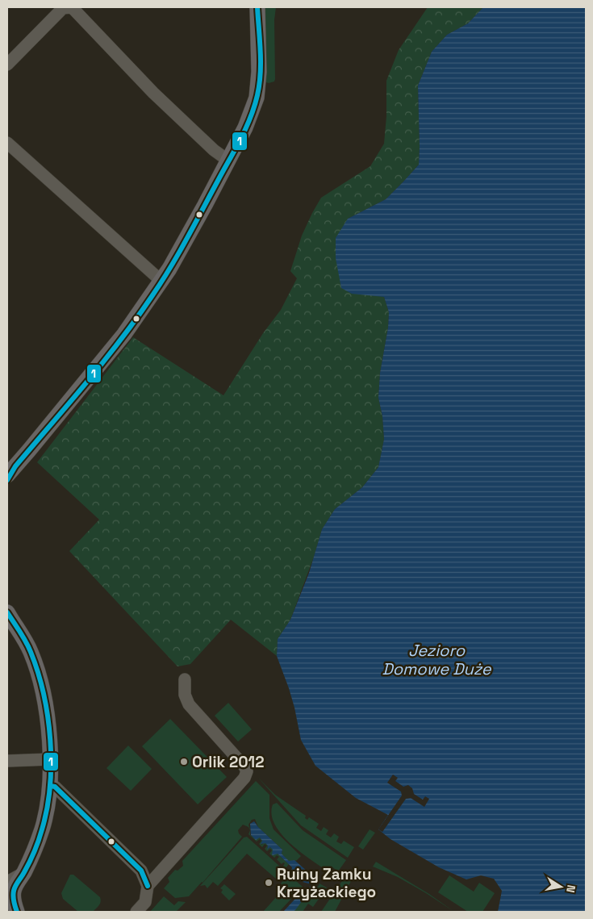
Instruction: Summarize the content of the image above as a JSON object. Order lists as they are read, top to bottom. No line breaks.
{"water":["Jezioro Domowe Duże"],"places":["Orlik 2012","Ruiny Zamku Krzyżackiego"],"lines":["transit line 1"],"north":"right"}
